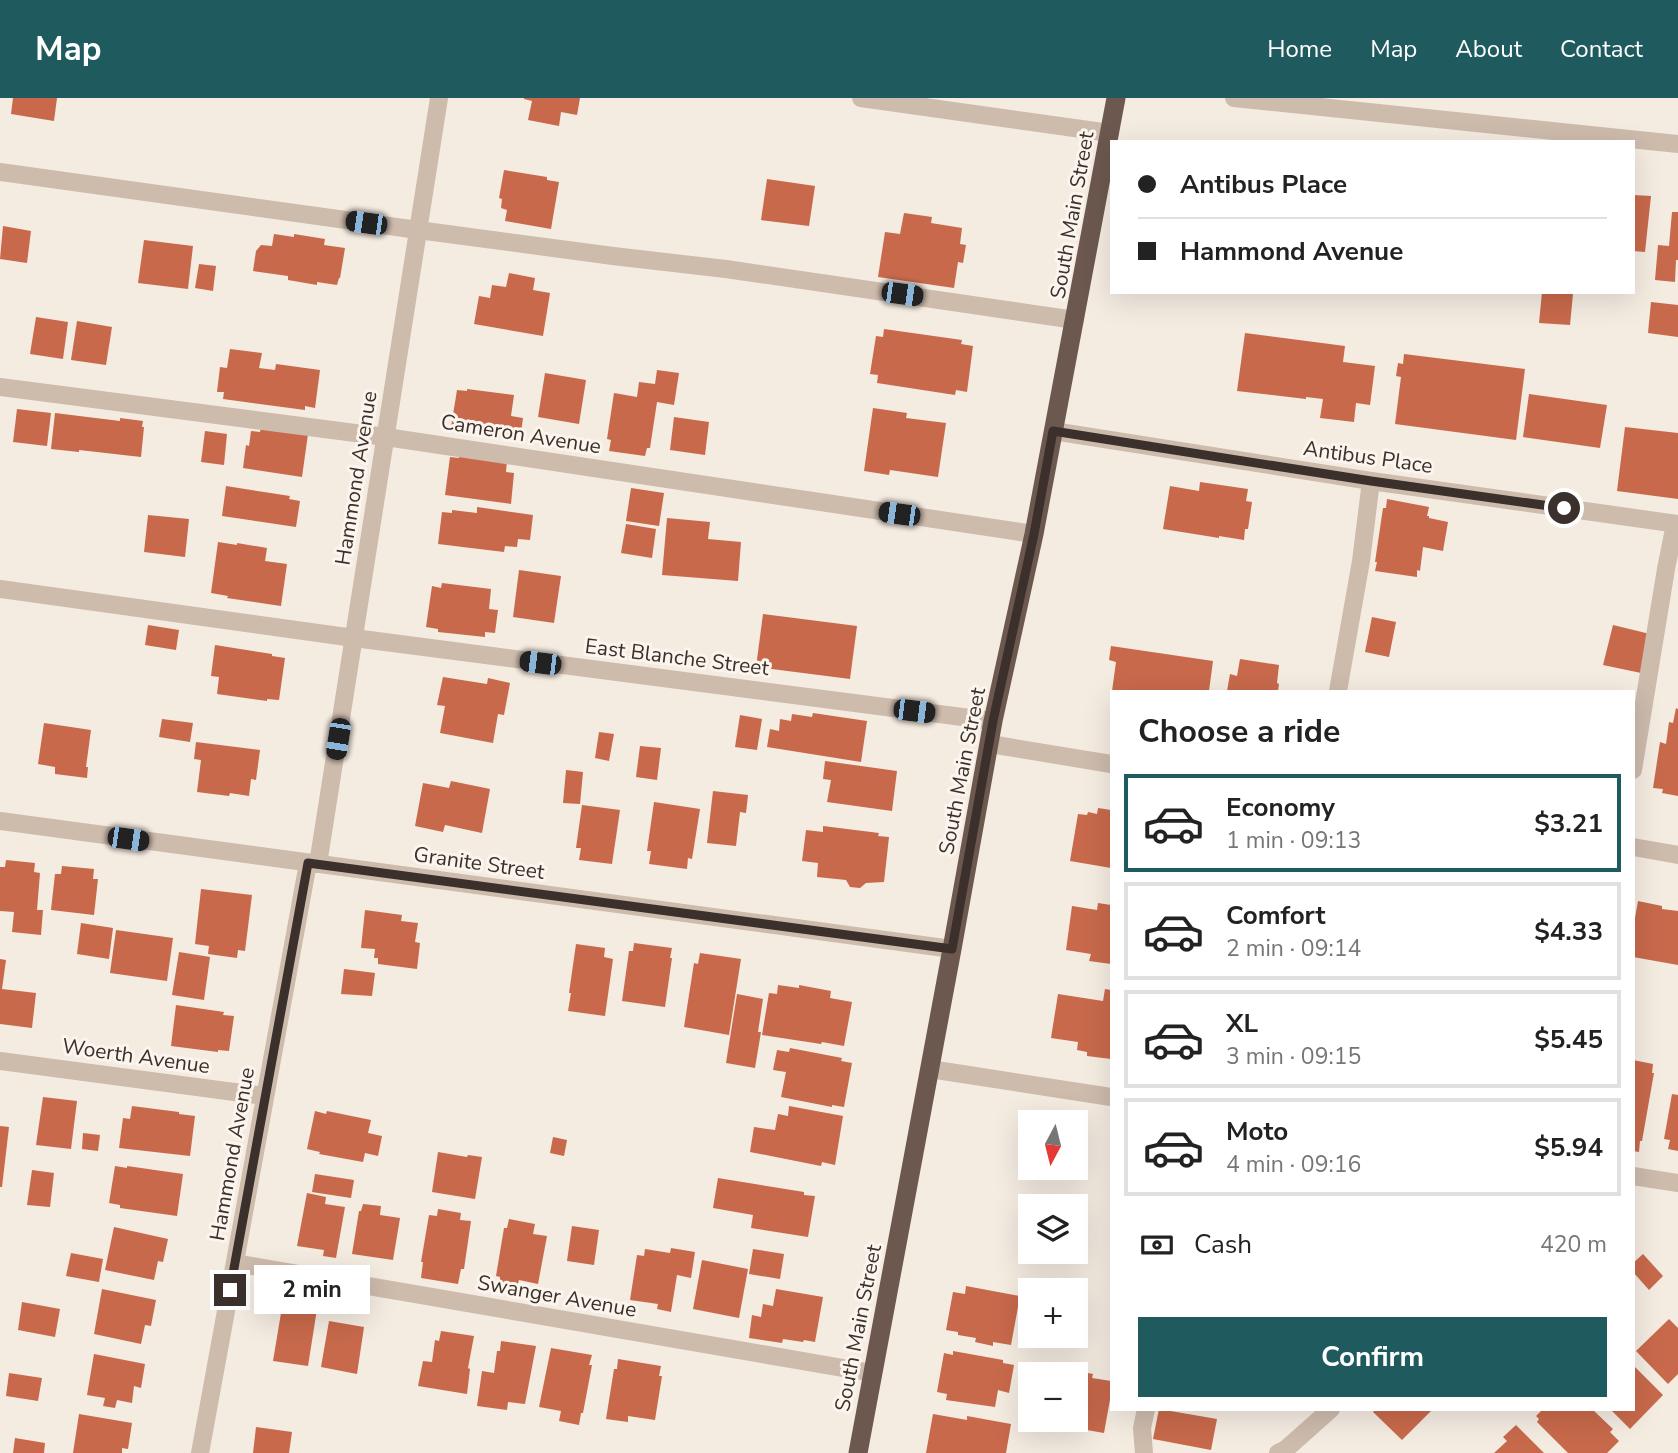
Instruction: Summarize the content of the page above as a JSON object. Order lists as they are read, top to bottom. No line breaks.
{"streets":{"highway":["South Main Street"],"street":["Cameron Avenue","Antibus Place","Hammond Avenue","East Blanche Street","Granite Street","Woerth Avenue","Swanger Avenue"]},"crossings":[["South Main Street","Cameron Avenue"],["South Main Street","Antibus Place"],["South Main Street","East Blanche Street"],["South Main Street","Granite Street"],["South Main Street","Swanger Avenue"],["Cameron Avenue","Hammond Avenue"],["Hammond Avenue","East Blanche Street"],["Hammond Avenue","Granite Street"],["Hammond Avenue","Woerth Avenue"],["Hammond Avenue","Swanger Avenue"]],"north":"bottom","page":{"header":"Map","nav":["Home","Map","About","Contact"],"banner":["Antibus Place","Hammond Avenue"],"heading":"Choose a ride","list":[{"name":"Economy","note":"1 min · 09:13","value":"$3.21"},{"name":"Comfort","note":"2 min · 09:14","value":"$4.33"},{"name":"XL","note":"3 min · 09:15","value":"$5.45"},{"name":"Moto","note":"4 min · 09:16","value":"$5.94"}],"map_buttons":["+","−"],"pay":["Cash","420 m"],"bubble":"2 min","buttons":"Confirm"}}
